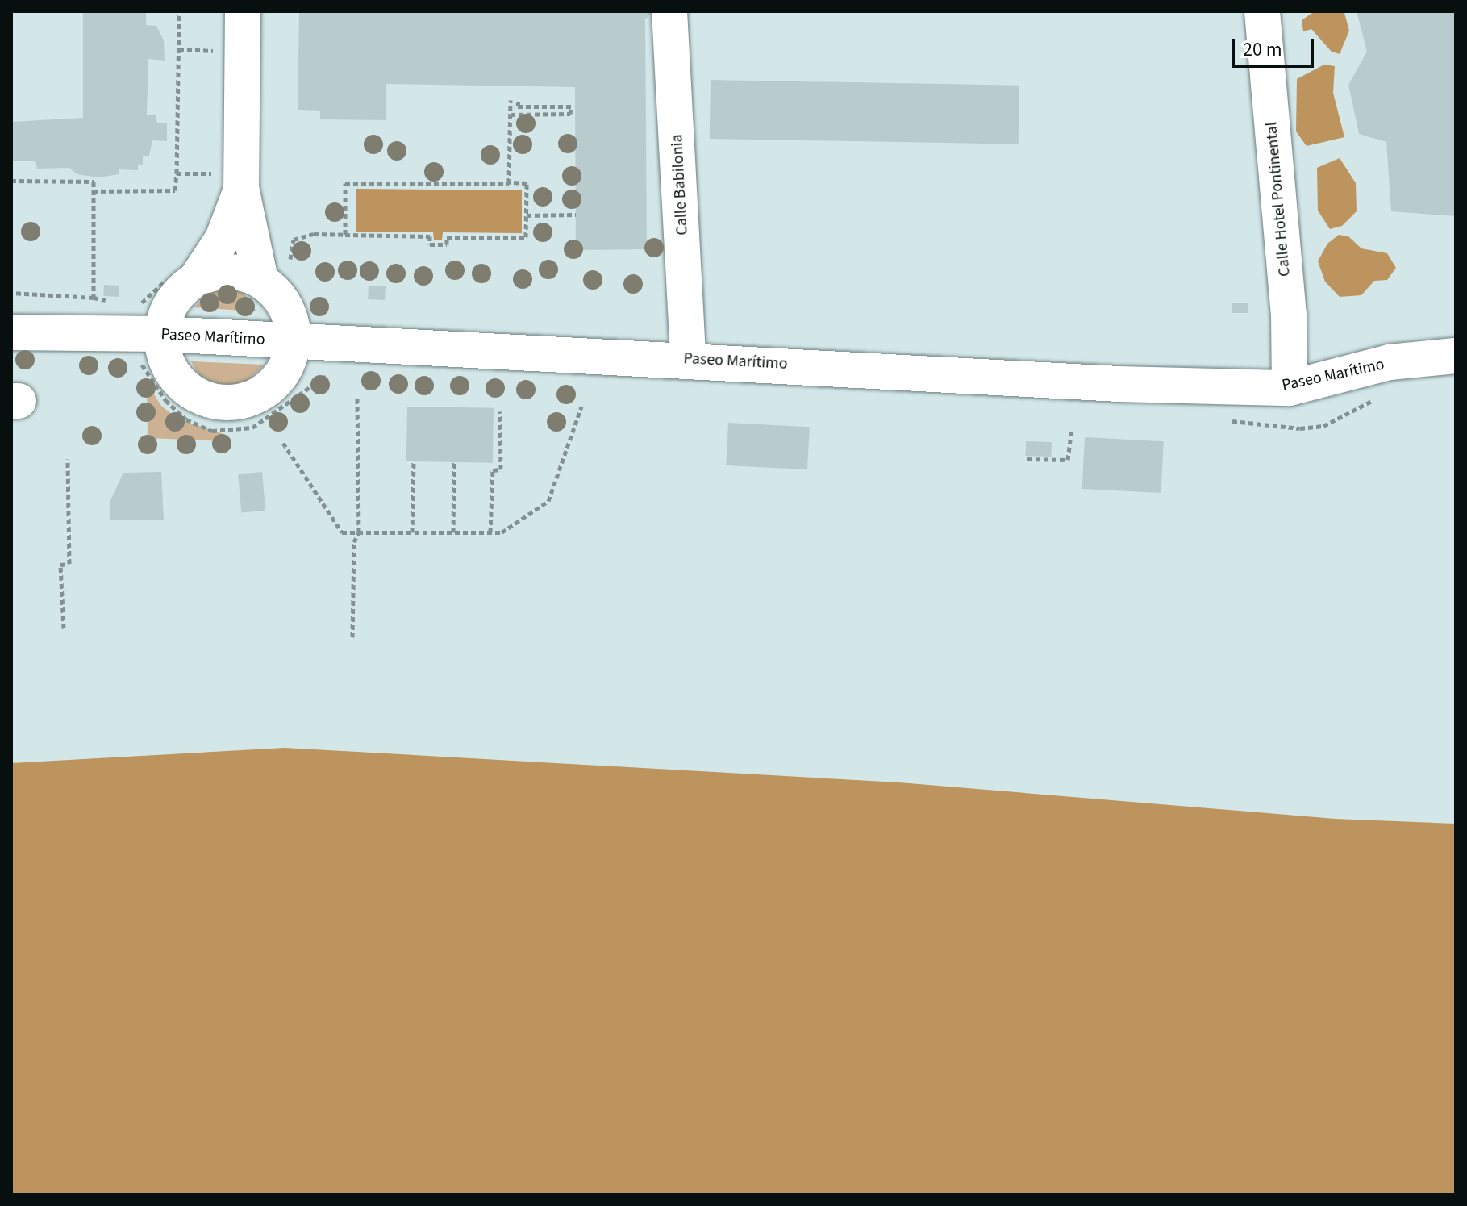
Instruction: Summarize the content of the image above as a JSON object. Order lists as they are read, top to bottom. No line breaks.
{"streets":{"street":["Calle Babilonia","Calle Hotel Pontinental","Paseo Marítimo"]},"crossings":[["Calle Babilonia","Paseo Marítimo"],["Calle Hotel Pontinental","Paseo Marítimo"]],"scale_bar":"20 m"}
